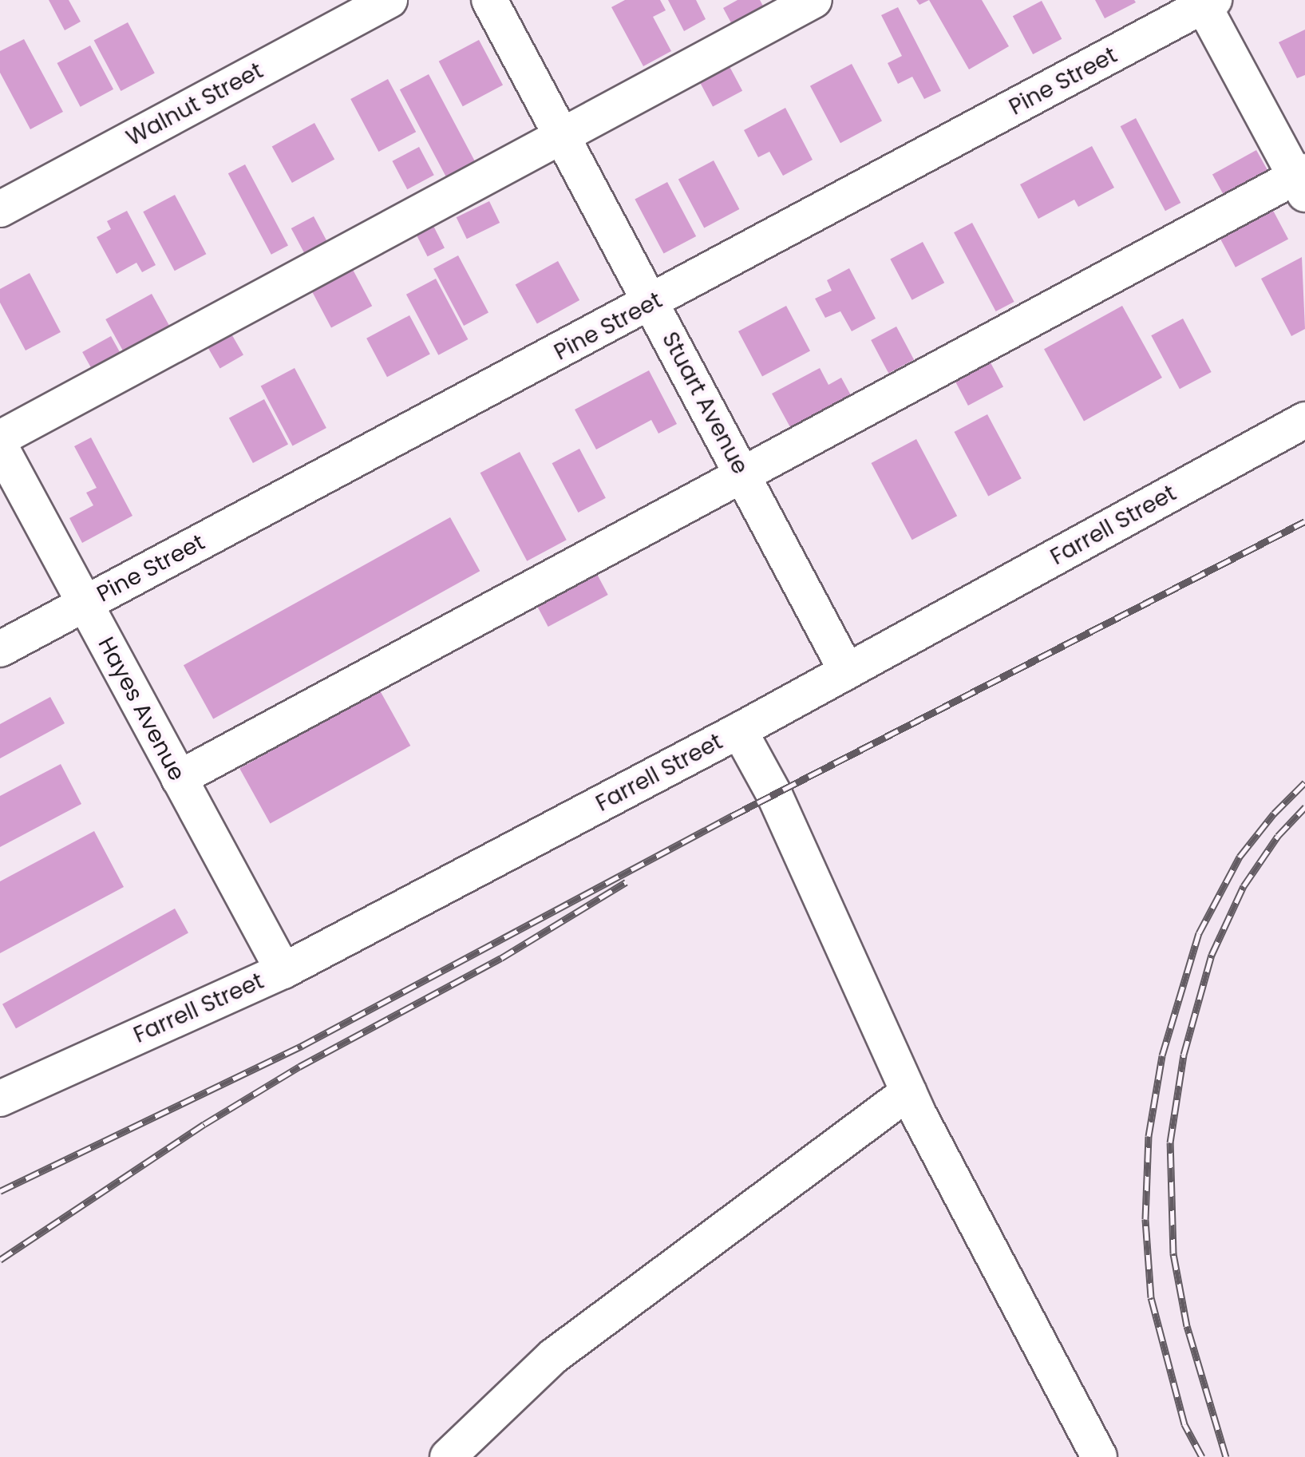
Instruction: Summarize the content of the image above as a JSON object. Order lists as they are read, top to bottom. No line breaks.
{"streets":{"street":["Pine Street","Walnut Street","Stuart Avenue","Farrell Street","Hayes Avenue"]},"crossings":[["Pine Street","Stuart Avenue"],["Pine Street","Hayes Avenue"],["Stuart Avenue","Farrell Street"],["Farrell Street","Hayes Avenue"]]}
